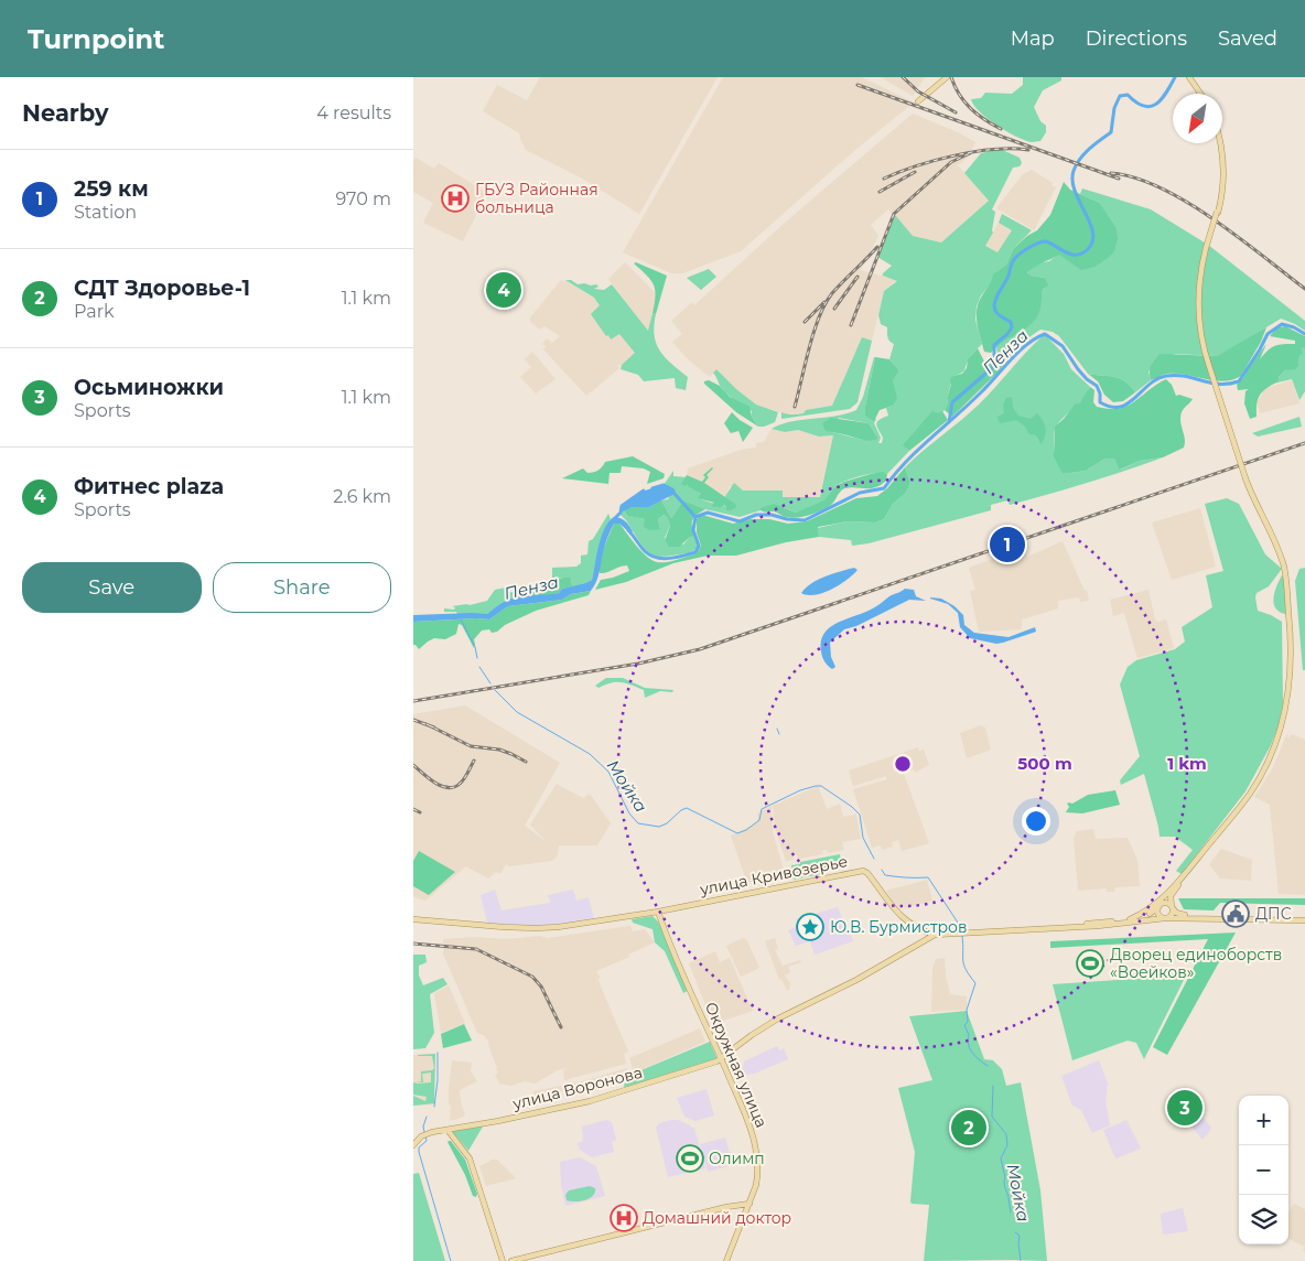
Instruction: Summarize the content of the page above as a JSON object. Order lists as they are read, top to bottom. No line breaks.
{"streets":{"main road":["улица Кривозерье","Окружная улица","улица Воронова"]},"crossings":[["улица Кривозерье","Окружная улица"],["Окружная улица","улица Воронова"]],"water":["Пенза","Мойка"],"places":{"hospital":["ГБУЗ Районная больница","Домашний доктор"],"public building":["ДПС"],"place":["Ю.В. Бурмистров"],"sports":["Дворец единоборств «Воейков»","Олимп"]},"north":"bottom left","page":{"header":"Turnpoint","nav":["Map","Directions","Saved"],"heading":["Nearby","4 results"],"list":[{"mark":"1","name":"259 км","note":"Station","value":"970 m"},{"mark":"2","name":"СДТ Здоровье-1","note":"Park","value":"1.1 km"},{"mark":"3","name":"Осьминожки","note":"Sports","value":"1.1 km"},{"mark":"4","name":"Фитнес plaza","note":"Sports","value":"2.6 km"}],"pins":["4","1","3","2"],"buttons":["Save","Share"],"map_buttons":["+","−"]},"rings":["500 m","1 km"]}
